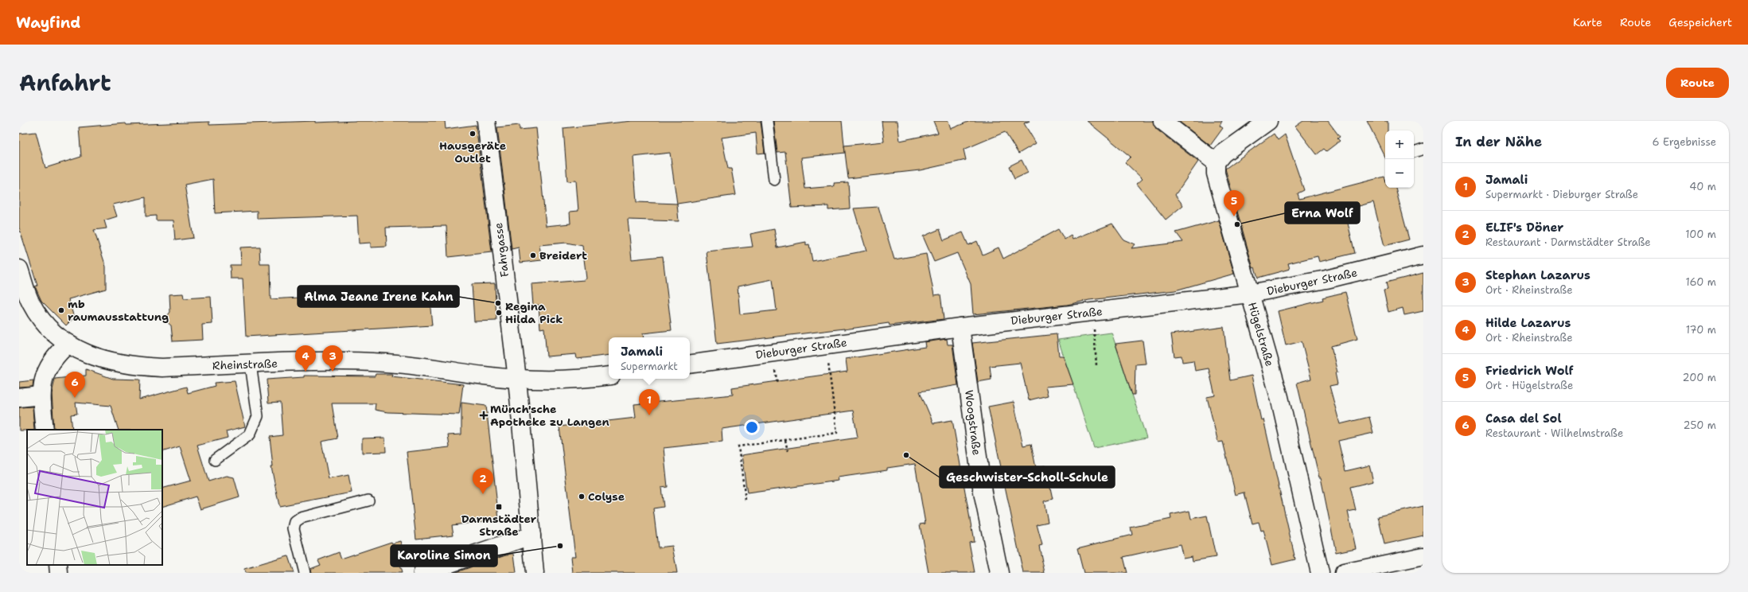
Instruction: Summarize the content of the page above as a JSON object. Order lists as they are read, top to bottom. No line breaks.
{"streets":{"street":["Fahrgasse","Dieburger Straße","Hügelstraße","Rheinstraße","Woogstraße"]},"crossings":[["Fahrgasse","Rheinstraße"],["Dieburger Straße","Hügelstraße"],["Dieburger Straße","Woogstraße"]],"places":{"other":["Hausgeräte Outlet","Erna Wolf","Breidert","Alma Jeane Irene Kahn","mb raumausstattung","Regina Hilda Pick","Geschwister-Scholl-Schule","Colyse","Karoline Simon"],"health":["Münch'sche Apotheke zu Langen"],"transit":["Darmstädter Straße"]},"page":{"header":"Wayfind","nav":["Karte","Route","Gespeichert"],"title":"Anfahrt","buttons":"Route","heading":["In der Nähe","6 Ergebnisse"],"map_buttons":["+","−"],"list":[{"mark":"1","name":"Jamali","note":"Supermarkt · Dieburger Straße","value":"40 m"},{"mark":"2","name":"ELIF's Döner","note":"Restaurant · Darmstädter Straße","value":"100 m"},{"mark":"3","name":"Stephan Lazarus","note":"Ort · Rheinstraße","value":"160 m"},{"mark":"4","name":"Hilde Lazarus","note":"Ort · Rheinstraße","value":"170 m"},{"mark":"5","name":"Friedrich Wolf","note":"Ort · Hügelstraße","value":"200 m"},{"mark":"6","name":"Casa del Sol","note":"Restaurant · Wilhelmstraße","value":"250 m"}],"pins":["5","3","4","6","1","2"],"popup":["Jamali","Supermarkt"]}}
